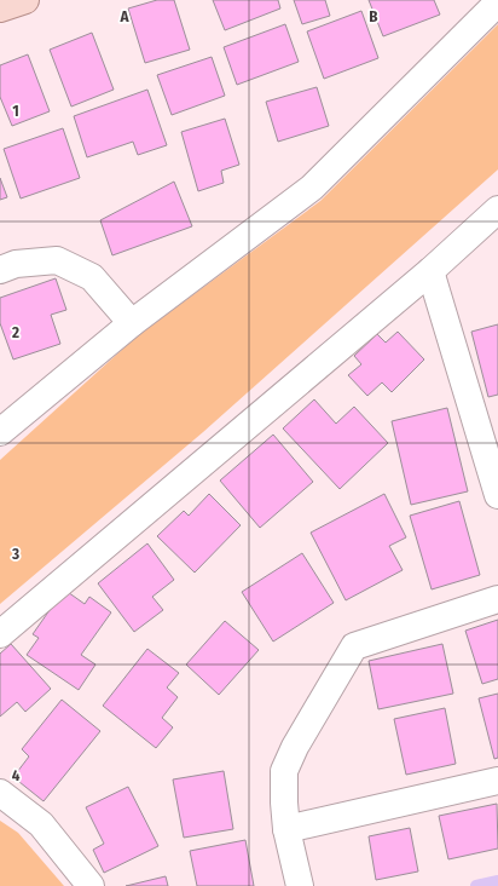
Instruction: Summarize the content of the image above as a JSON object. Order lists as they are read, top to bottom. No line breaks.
{"grid":{"columns":["A","B"],"rows":["1","2","3","4"]}}
